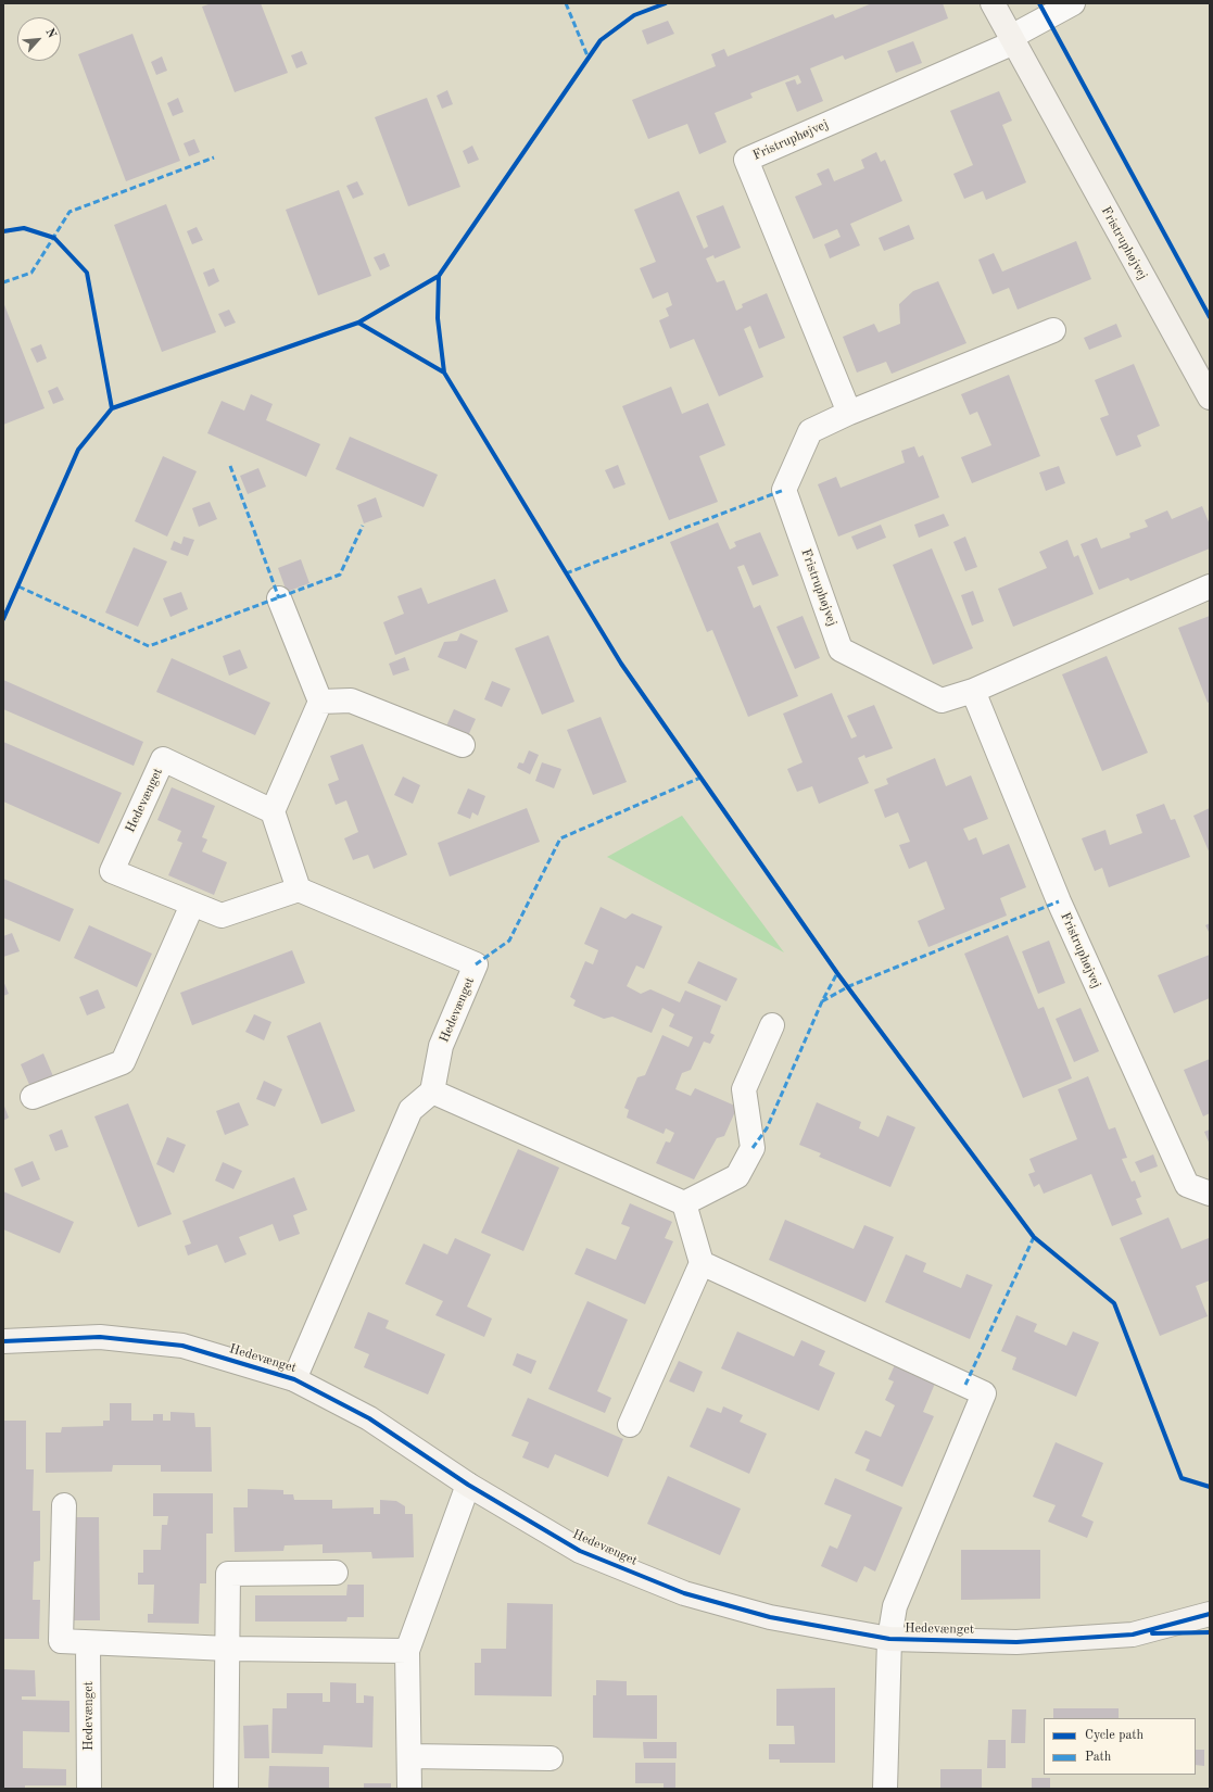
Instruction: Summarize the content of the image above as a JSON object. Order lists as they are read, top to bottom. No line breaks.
{"streets":{"street":["Fristruphøjvej","Hedevænget"]},"legend":["Cycle path","Path"],"north":"top right"}
